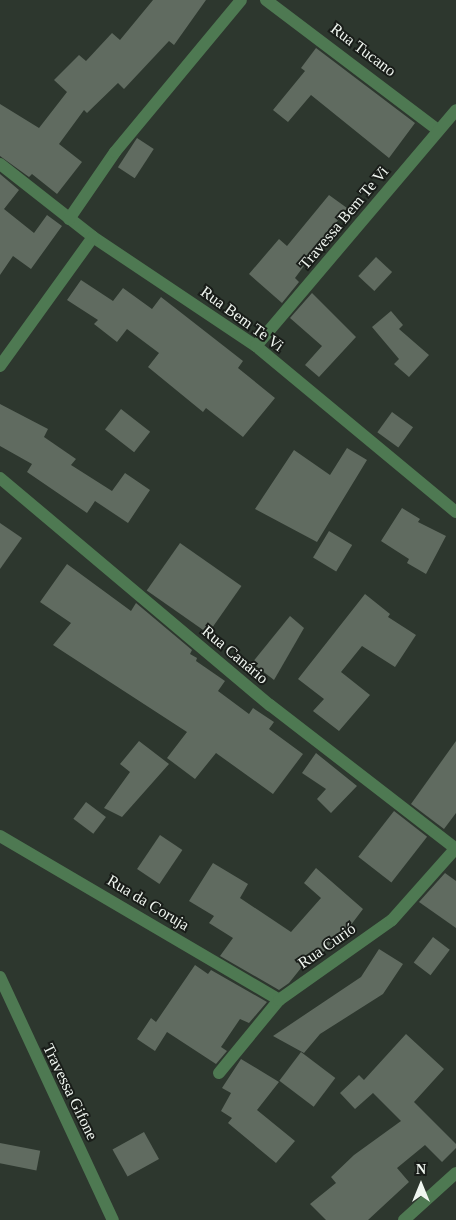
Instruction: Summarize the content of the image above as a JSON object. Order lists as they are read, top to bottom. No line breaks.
{"streets":{"street":["Rua Tucano","Travessa Bem Te Vi","Rua Bem Te Vi","Rua Canário","Rua da Coruja","Rua Curió","Travessa Gifone"]},"crossings":[["Rua Tucano","Travessa Bem Te Vi"],["Travessa Bem Te Vi","Rua Bem Te Vi"],["Rua Canário","Rua Curió"],["Rua da Coruja","Rua Curió"]],"north":"top"}
